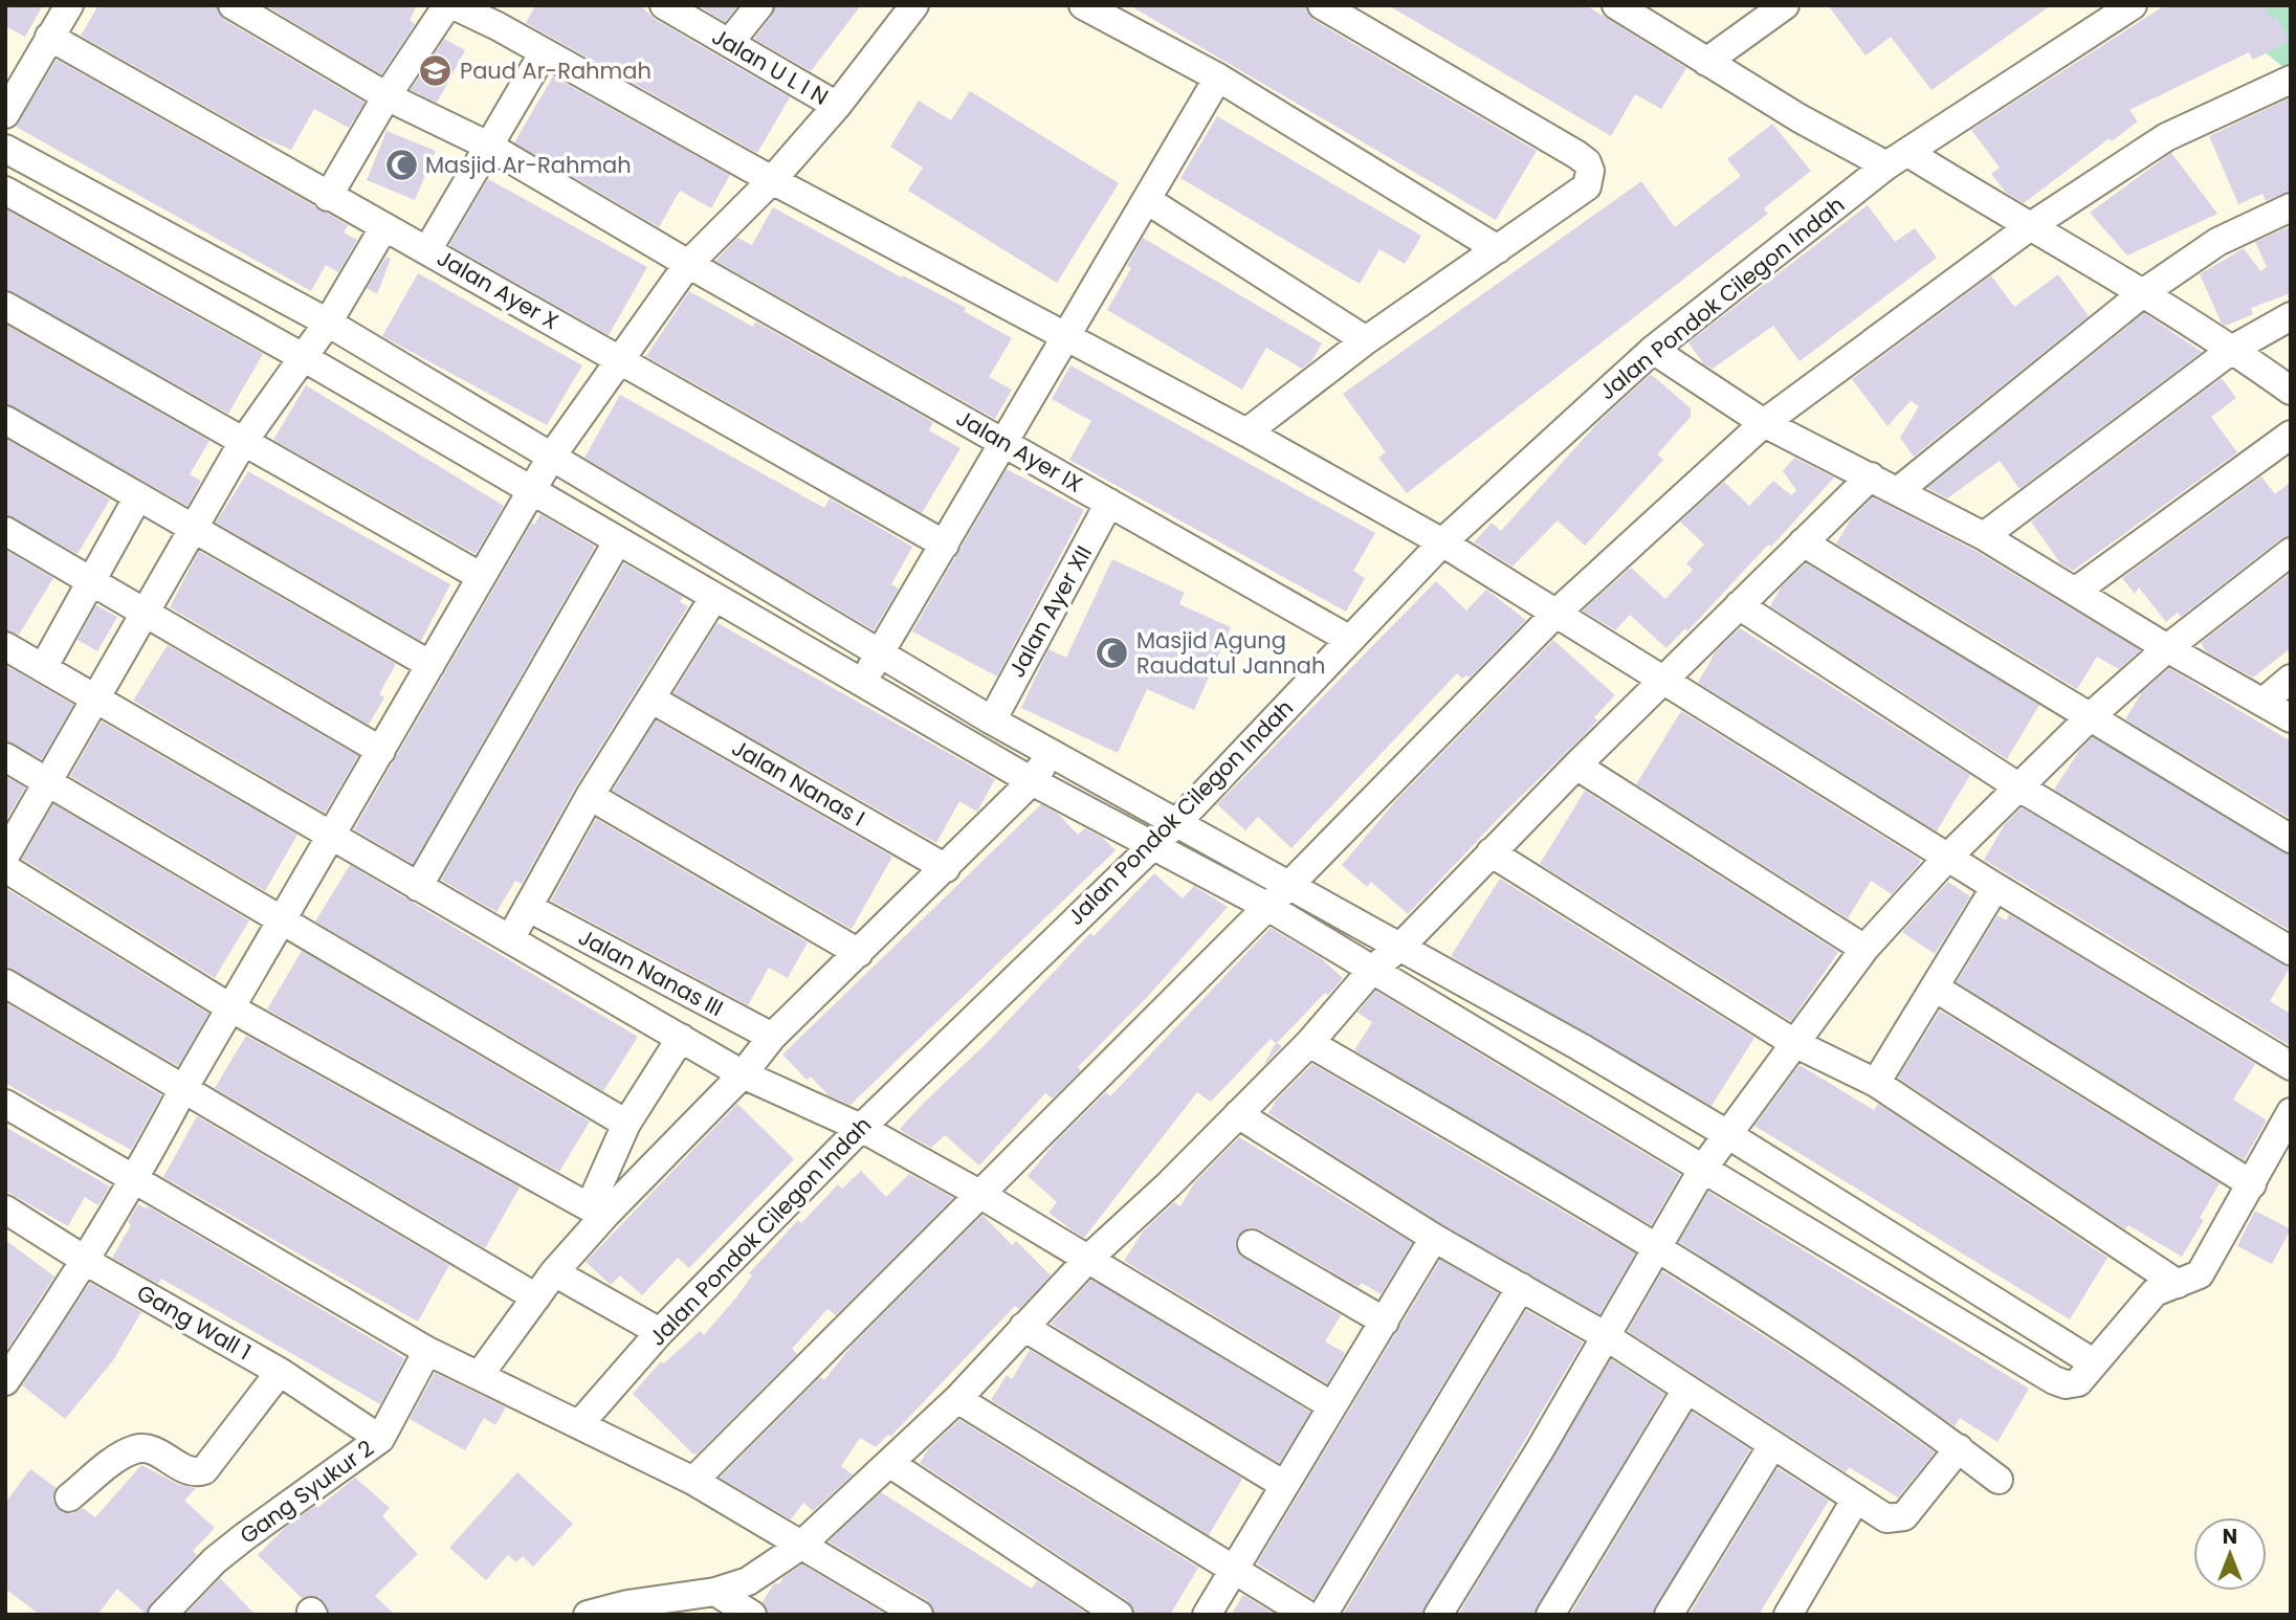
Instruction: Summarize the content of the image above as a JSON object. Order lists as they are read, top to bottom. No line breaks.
{"streets":{"street":["Jalan U L I N","Jalan Ayer X","Jalan Pondok Cilegon Indah","Jalan Ayer IX","Jalan Ayer XII","Jalan Nanas I","Jalan Nanas III","Gang Wall 1","Gang Syukur 2"]},"crossings":[["Jalan Pondok Cilegon Indah","Jalan Ayer IX"],["Jalan Ayer IX","Jalan Ayer XII"],["Gang Wall 1","Gang Syukur 2"]],"places":{"school or university":["Paud Ar-Rahmah"],"mosque":["Masjid Ar-Rahmah","Masjid Agung Raudatul Jannah"]},"north":"top"}
